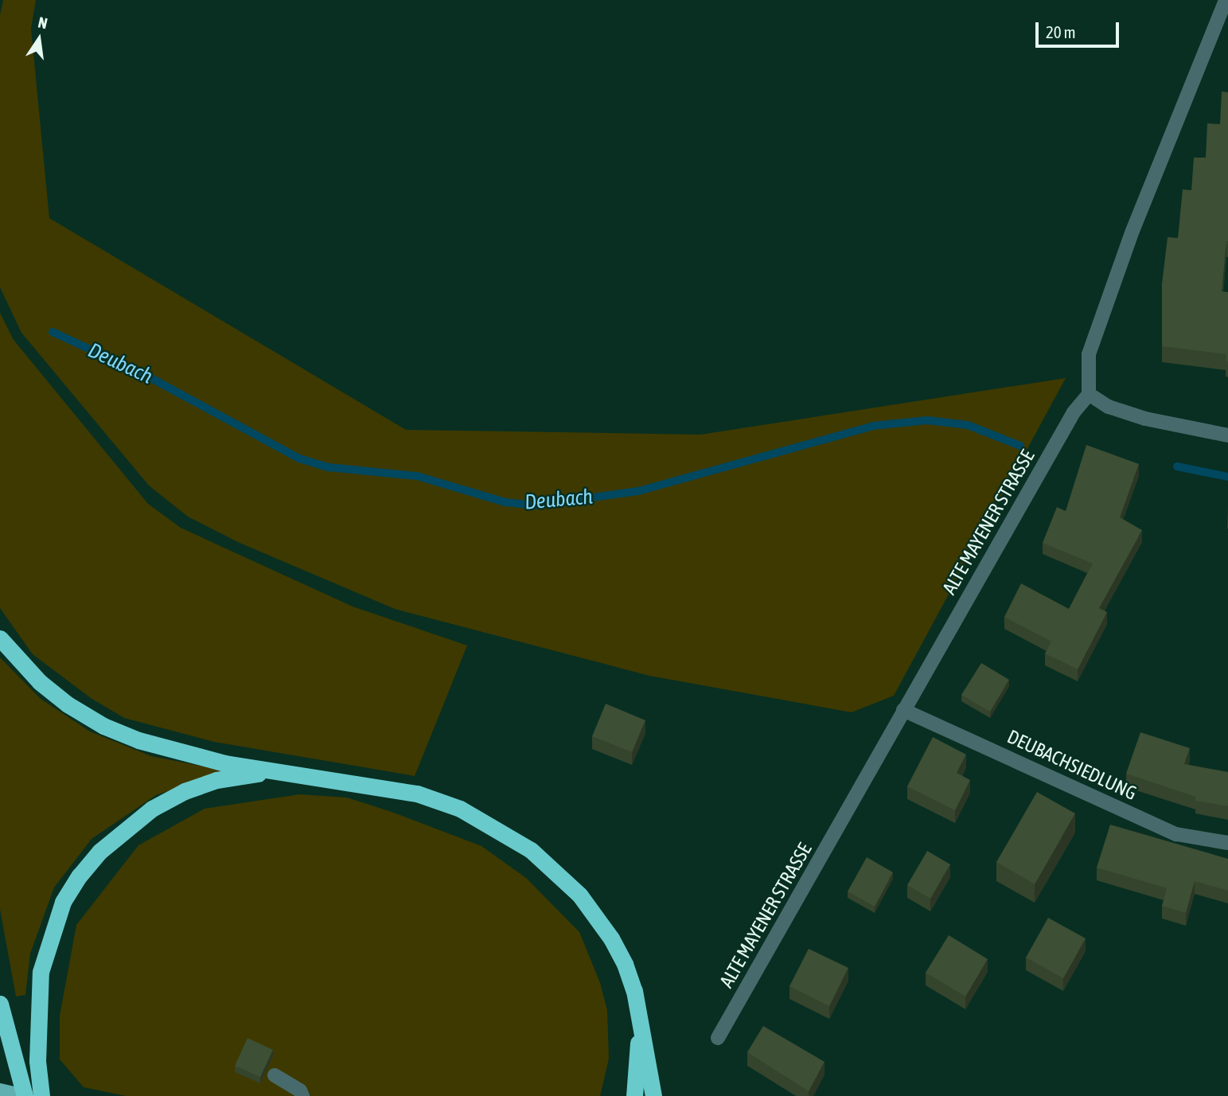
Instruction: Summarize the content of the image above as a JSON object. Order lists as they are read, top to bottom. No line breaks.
{"streets":{"street":["ALTE MAYENER STRASSE","DEUBACHSIEDLUNG"]},"crossings":[["ALTE MAYENER STRASSE","DEUBACHSIEDLUNG"]],"water":["Deubach"],"scale_bar":"20 m","north":"top"}
